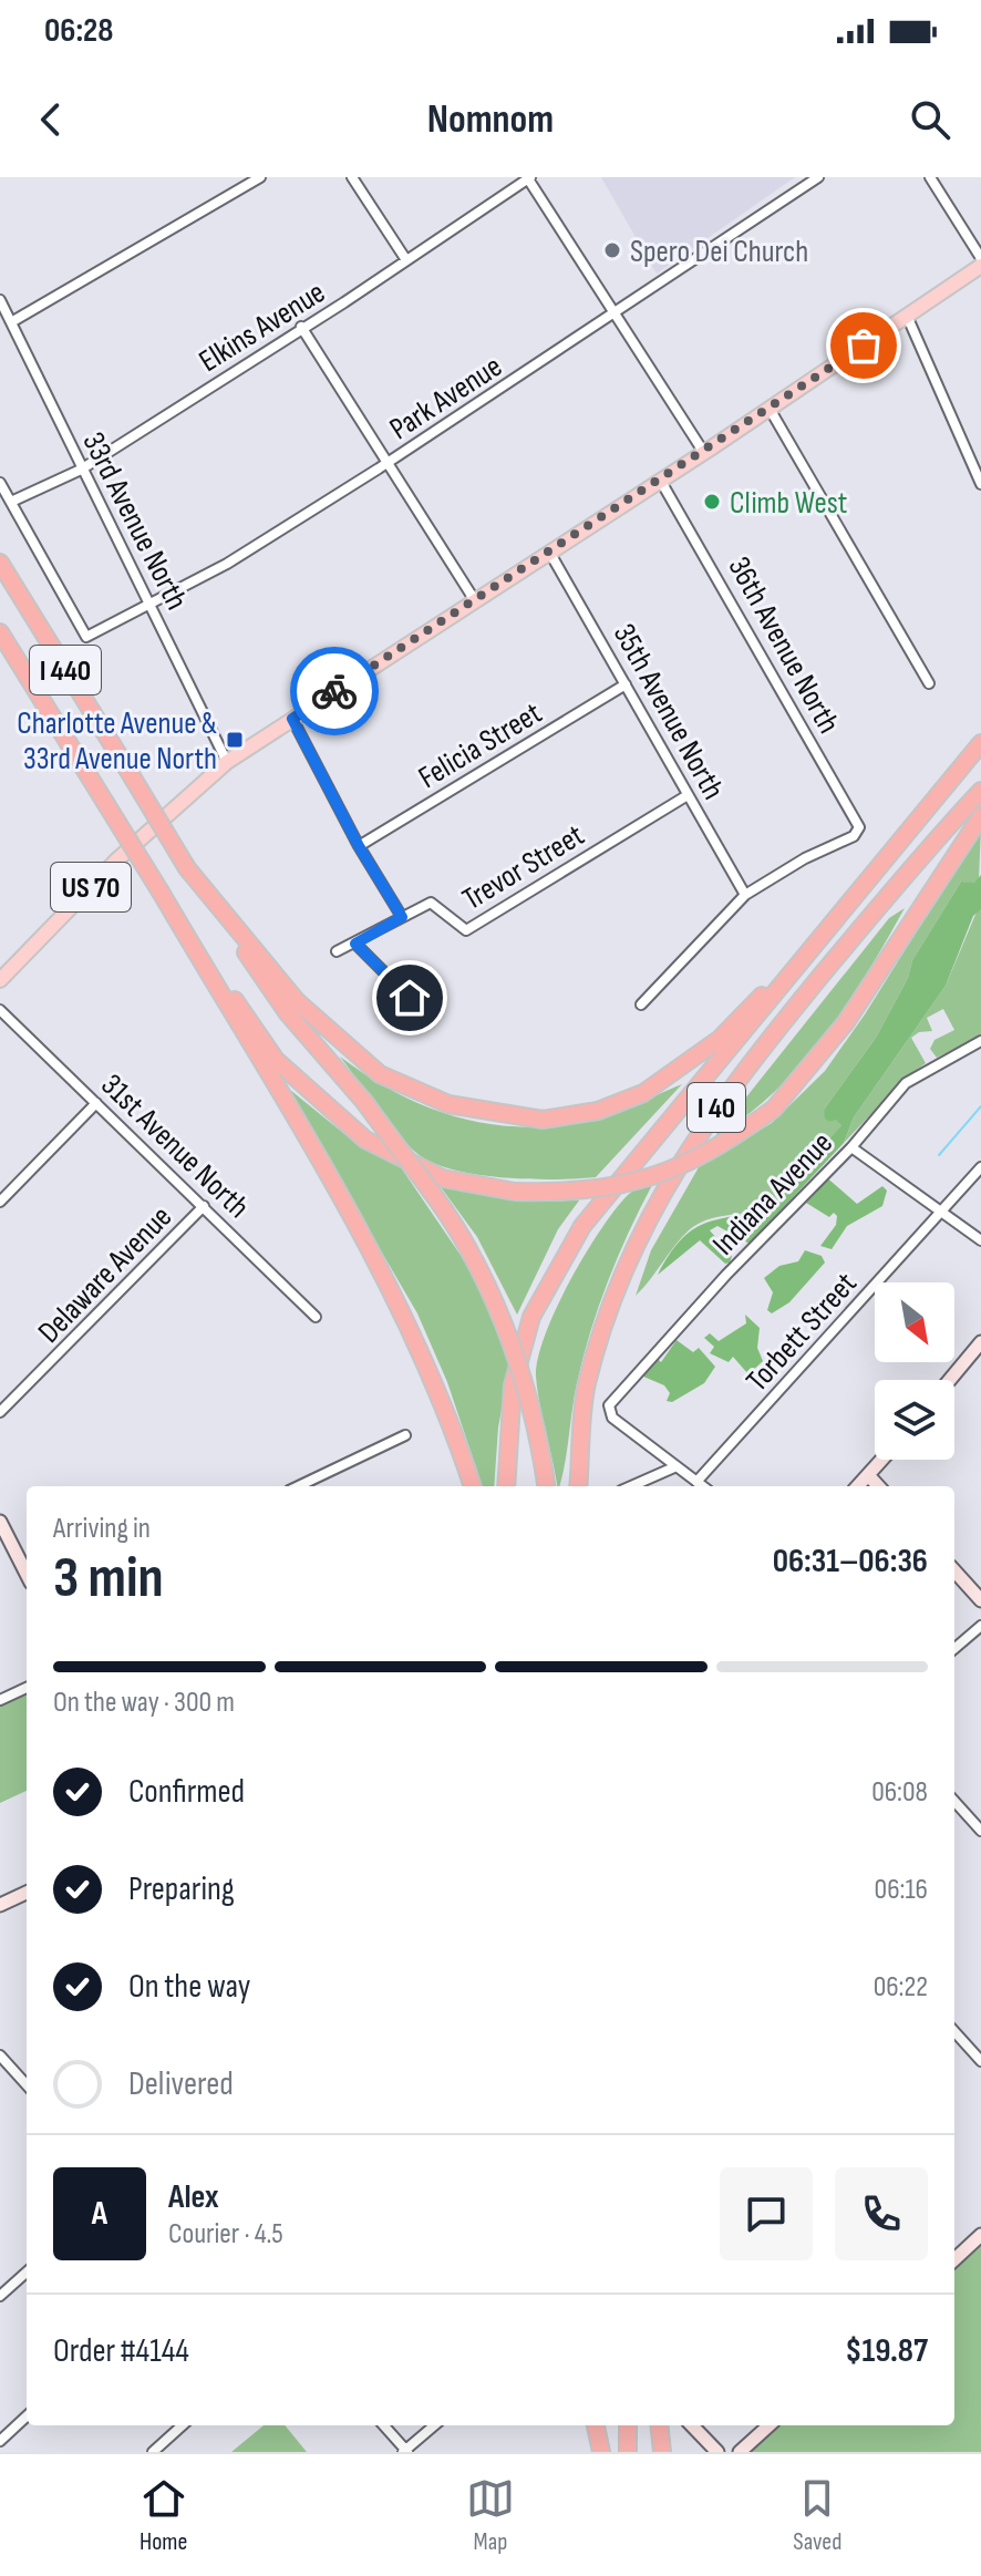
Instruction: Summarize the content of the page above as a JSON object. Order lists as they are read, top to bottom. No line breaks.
{"streets":{"highway":["I 440","I 40"],"main road":["US 70"],"street":["Elkins Avenue","Park Avenue","33rd Avenue North","36th Avenue North","35th Avenue North","Felicia Street","Trevor Street","31st Avenue North","Indiana Avenue","Delaware Avenue","Torbett Street"]},"crossings":[["Elkins Avenue","Park Avenue"],["Elkins Avenue","33rd Avenue North"],["Park Avenue","33rd Avenue North"],["33rd Avenue North","US 70"],["36th Avenue North","35th Avenue North"],["36th Avenue North","US 70"],["35th Avenue North","Felicia Street"],["35th Avenue North","Trevor Street"],["35th Avenue North","US 70"],["31st Avenue North","Delaware Avenue"]],"places":{"other":["Spero Dei Church","Climb West"],"transit":["Charlotte Avenue & 33rd Avenue North"]},"north":"bottom right","page":{"status":"06:28","header":"Nomnom","heading":["3 min","Arriving in","06:31–06:36"],"panel":["Alex","Courier · 4.5","Order #4144","$19.87"],"bar":"On the way · 300 m","list":[["Confirmed","06:08"],["Preparing","06:16"],["On the way","06:22"],"Delivered"],"round":"A","tabs":["Home","Map","Saved"]}}
